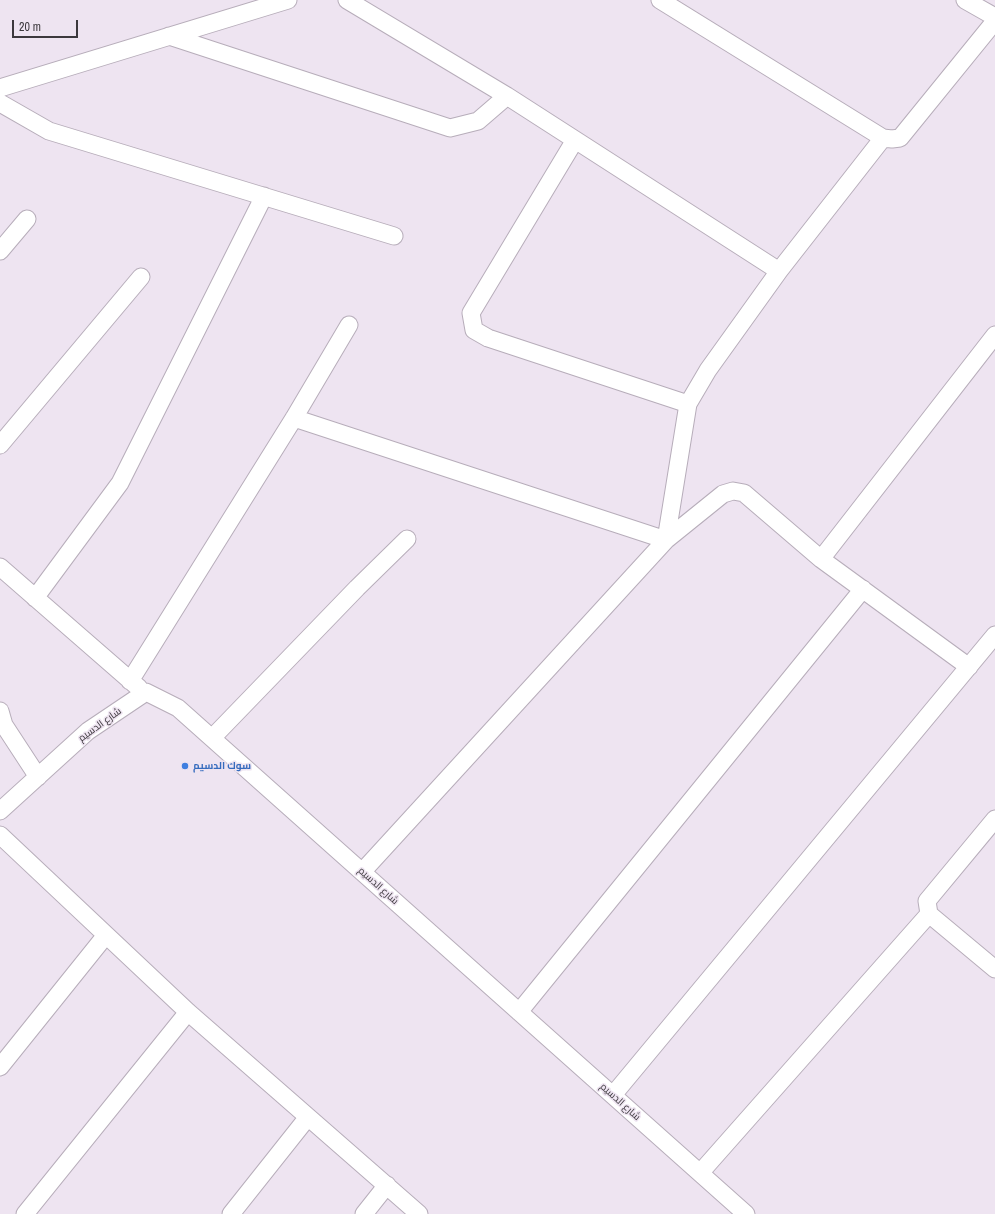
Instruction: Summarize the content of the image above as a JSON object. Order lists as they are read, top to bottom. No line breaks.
{"streets":{"street":["شارع الدسيم"]},"places":["سوك الدسيم"],"scale_bar":"20 m"}
